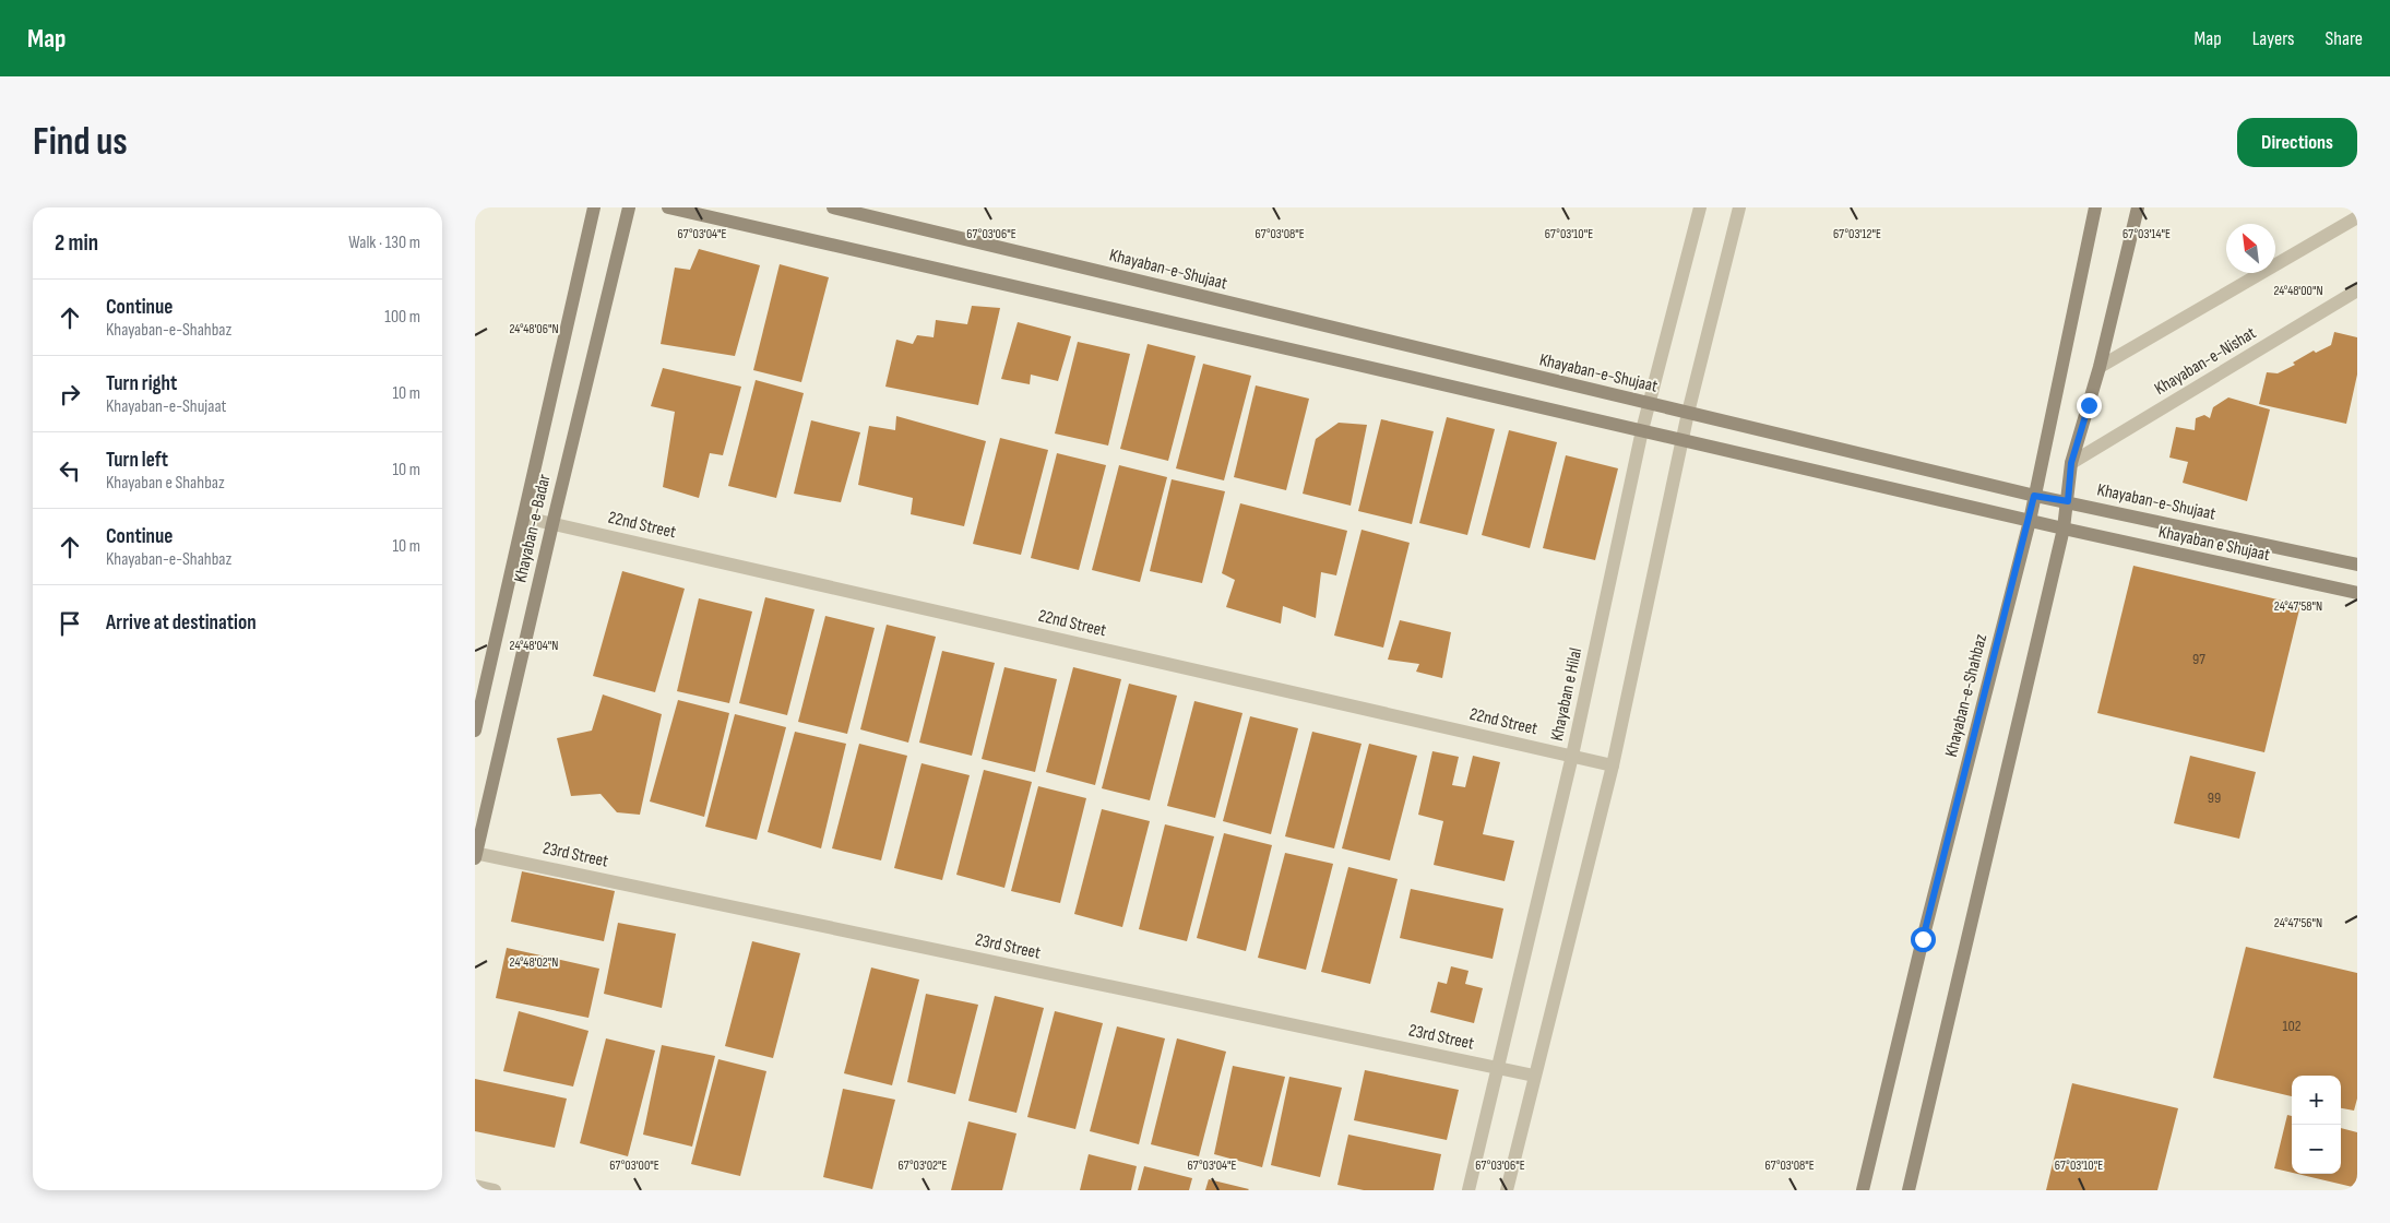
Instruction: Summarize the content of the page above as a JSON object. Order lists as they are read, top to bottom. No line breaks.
{"streets":{"main road":["Khayaban-e-Shujaat","Khayaban-e-Badar","Khayaban e Shujaat","Khayaban-e-Shahbaz"],"street":["Khayaban-e-Nishat","22nd Street","Khayaban e Hilal","23rd Street"]},"crossings":[["Khayaban-e-Shujaat","Khayaban e Hilal"],["Khayaban-e-Shujaat","Khayaban-e-Shahbaz"],["22nd Street","Khayaban-e-Badar"],["22nd Street","Khayaban e Hilal"],["Khayaban-e-Badar","23rd Street"],["Khayaban e Hilal","23rd Street"]],"house_numbers":["97","99","102"],"north":"top left","page":{"header":"Map","nav":["Map","Layers","Share"],"buttons":"Directions","title":"Find us","heading":["2 min","Walk · 130 m"],"list":[["Continue","Khayaban-e-Shahbaz","100 m"],["Turn right","Khayaban-e-Shujaat","10 m"],["Turn left","Khayaban e Shahbaz","10 m"],["Continue","Khayaban-e-Shahbaz","10 m"],"Arrive at destination"],"map_buttons":["+","−"]},"coordinates":["67°03'04\"E","67°03'06\"E","67°03'08\"E","67°03'10\"E","67°03'12\"E","67°03'14\"E","24°48'00\"N","24°48'06\"N","24°47'58\"N","24°48'04\"N","24°47'56\"N","24°48'02\"N","67°03'00\"E","67°03'02\"E"]}
